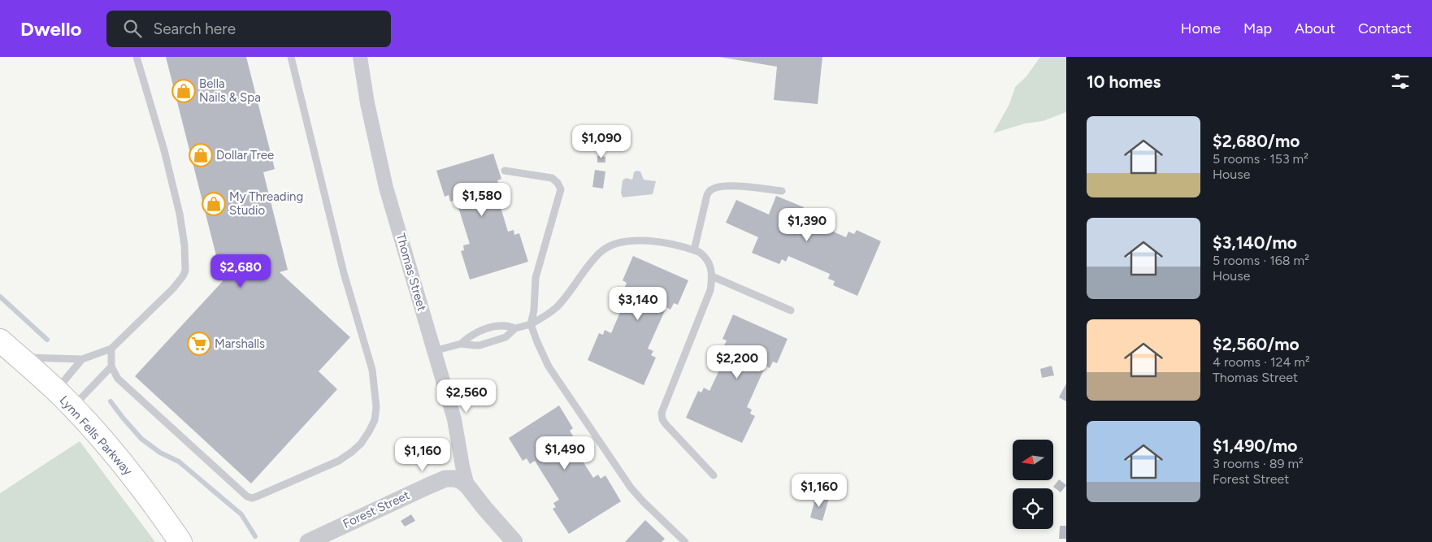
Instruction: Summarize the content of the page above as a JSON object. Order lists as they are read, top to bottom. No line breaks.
{"streets":{"main road":["Lynn Fells Parkway"],"street":["Thomas Street","Forest Street"]},"crossings":[["Thomas Street","Forest Street"]],"places":{"shop":["Bella Nails & Spa","Dollar Tree","My Threading Studio"],"supermarket":["Marshalls"]},"north":"left","page":{"header":"Dwello","search":"Search here","nav":["Home","Map","About","Contact"],"heading":"10 homes","list":[{"name":"$2,680/mo","note":"5 rooms · 153 m² · House"},{"name":"$3,140/mo","note":"5 rooms · 168 m² · House"},{"name":"$2,560/mo","note":"4 rooms · 124 m² · Thomas Street"},{"name":"$1,490/mo","note":"3 rooms · 89 m² · Forest Street"}],"price":["$1,090","$1,580","$1,390","$2,680","$3,140","$2,200","$2,560","$1,490","$1,160","$1,160"]}}
